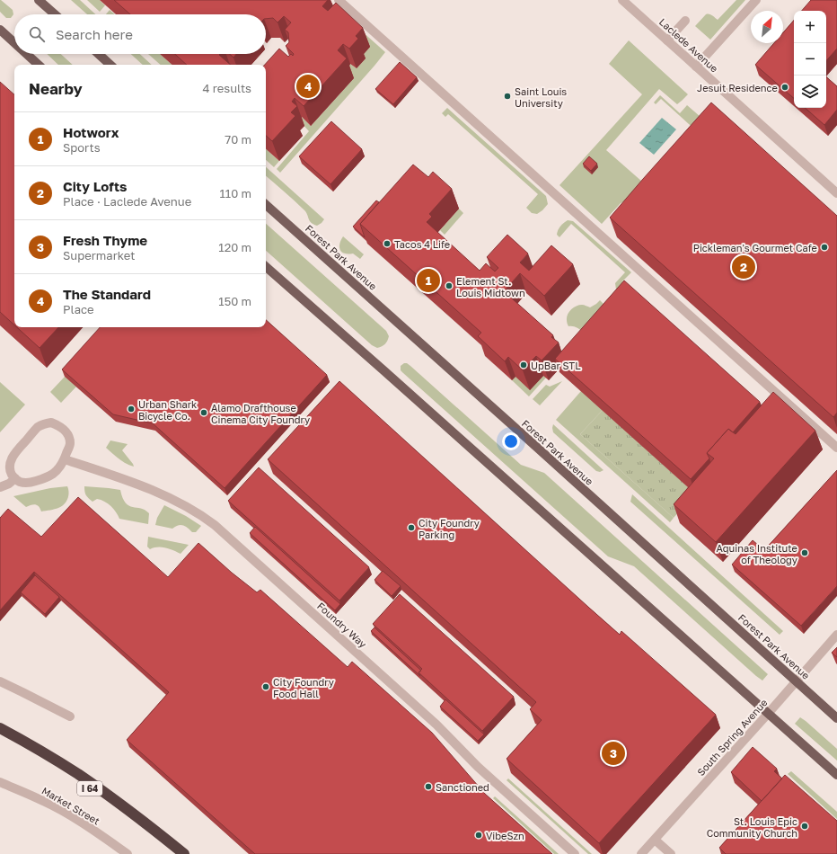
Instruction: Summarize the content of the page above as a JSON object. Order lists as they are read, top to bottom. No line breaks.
{"streets":{"highway":["I 64"],"main road":["Forest Park Avenue"],"street":["Laclede Avenue","Foundry Way","South Spring Avenue","Market Street"]},"crossings":[["Forest Park Avenue","South Spring Avenue"]],"places":["Jesuit Residence","Saint Louis University","Tacos 4 Life","Pickleman's Gourmet Cafe","Element St. Louis Midtown","UpBar STL","Urban Shark Bicycle Co.","Alamo Drafthouse Cinema City Foundry","City Foundry Parking","Aquinas Institute of Theology","City Foundry Food Hall","Sanctioned","St. Louis Epic Community Church","VibeSzn"],"north":"top right","page":{"map_buttons":["+","−"],"search":"Search here","heading":["Nearby","4 results"],"pins":["4","2","1","3"],"list":[{"mark":"1","name":"Hotworx","note":"Sports","value":"70 m"},{"mark":"2","name":"City Lofts","note":"Place · Laclede Avenue","value":"110 m"},{"mark":"3","name":"Fresh Thyme","note":"Supermarket","value":"120 m"},{"mark":"4","name":"The Standard","note":"Place","value":"150 m"}]}}
